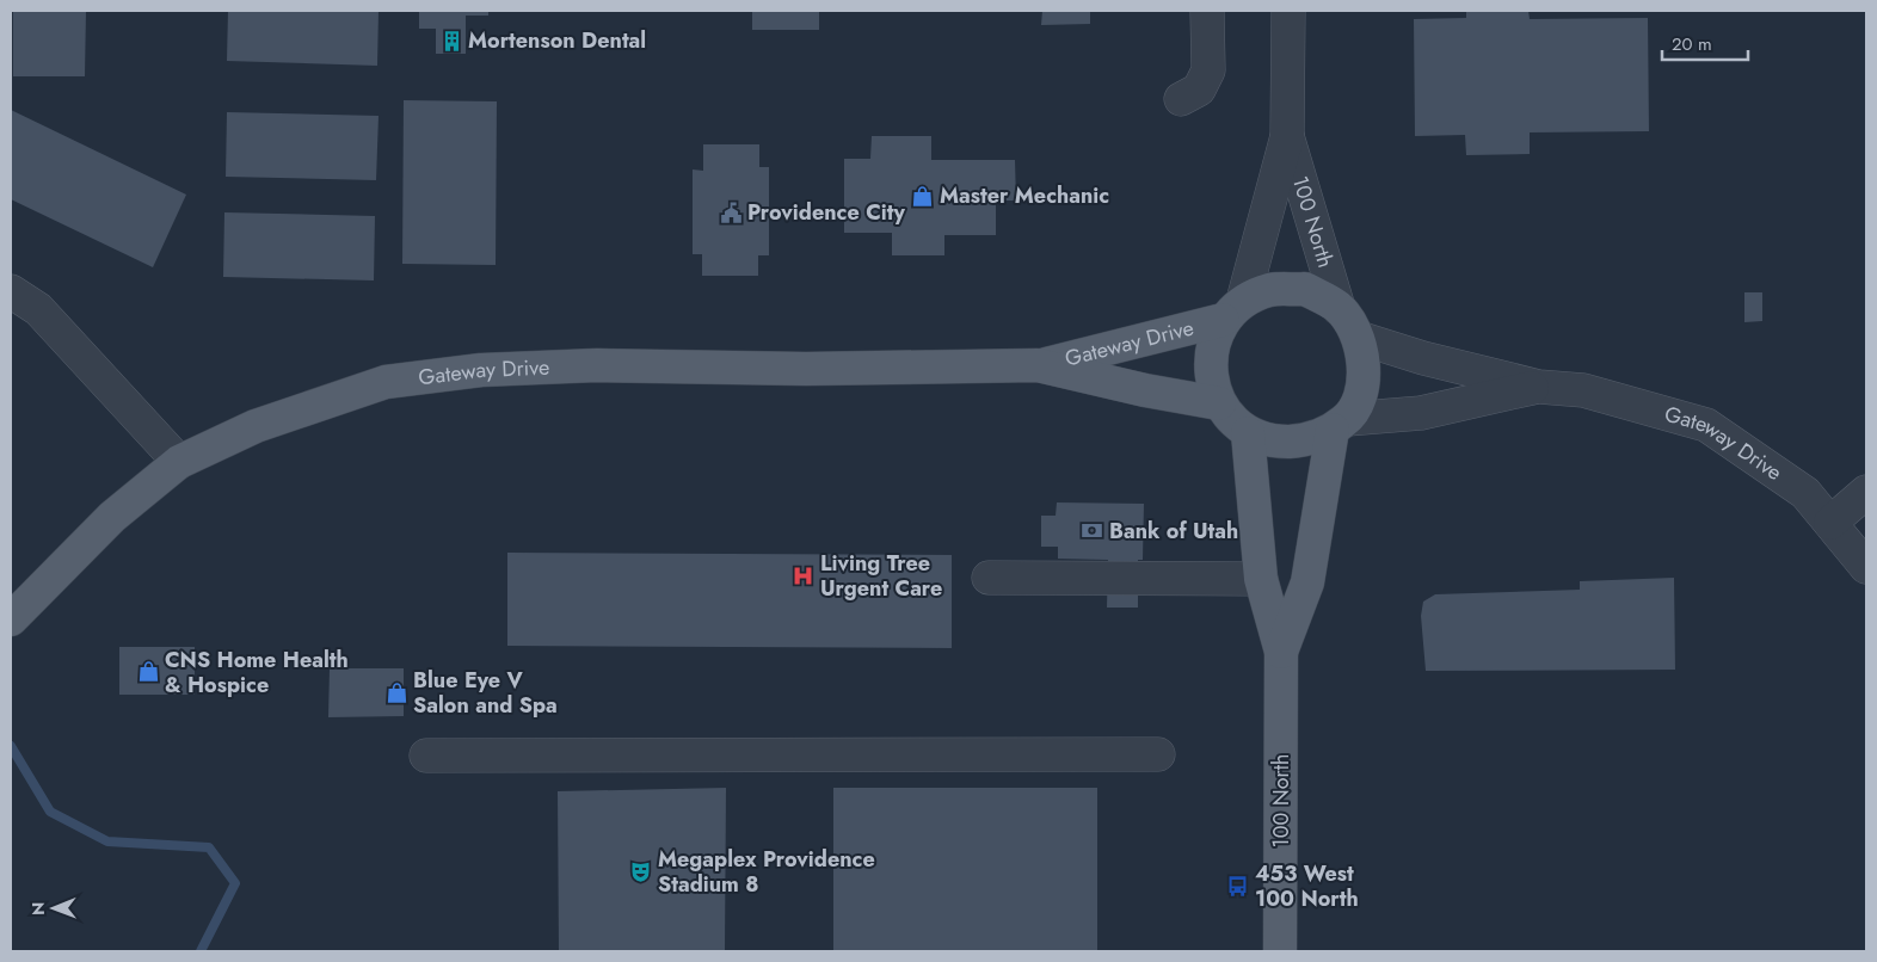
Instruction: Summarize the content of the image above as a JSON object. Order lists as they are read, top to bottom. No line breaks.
{"streets":{"main road":["100 North","Gateway Drive"]},"crossings":[["100 North","Gateway Drive"]],"places":{"building":["Mortenson Dental"],"shop":["Master Mechanic","CNS Home Health & Hospice","Blue Eye V Salon and Spa"],"public building":["Providence City"],"bank":["Bank of Utah"],"hospital":["Living Tree Urgent Care"],"theatre":["Megaplex Providence Stadium 8"],"bus stop":["453 West 100 North"]},"scale_bar":"20 m","north":"left"}
